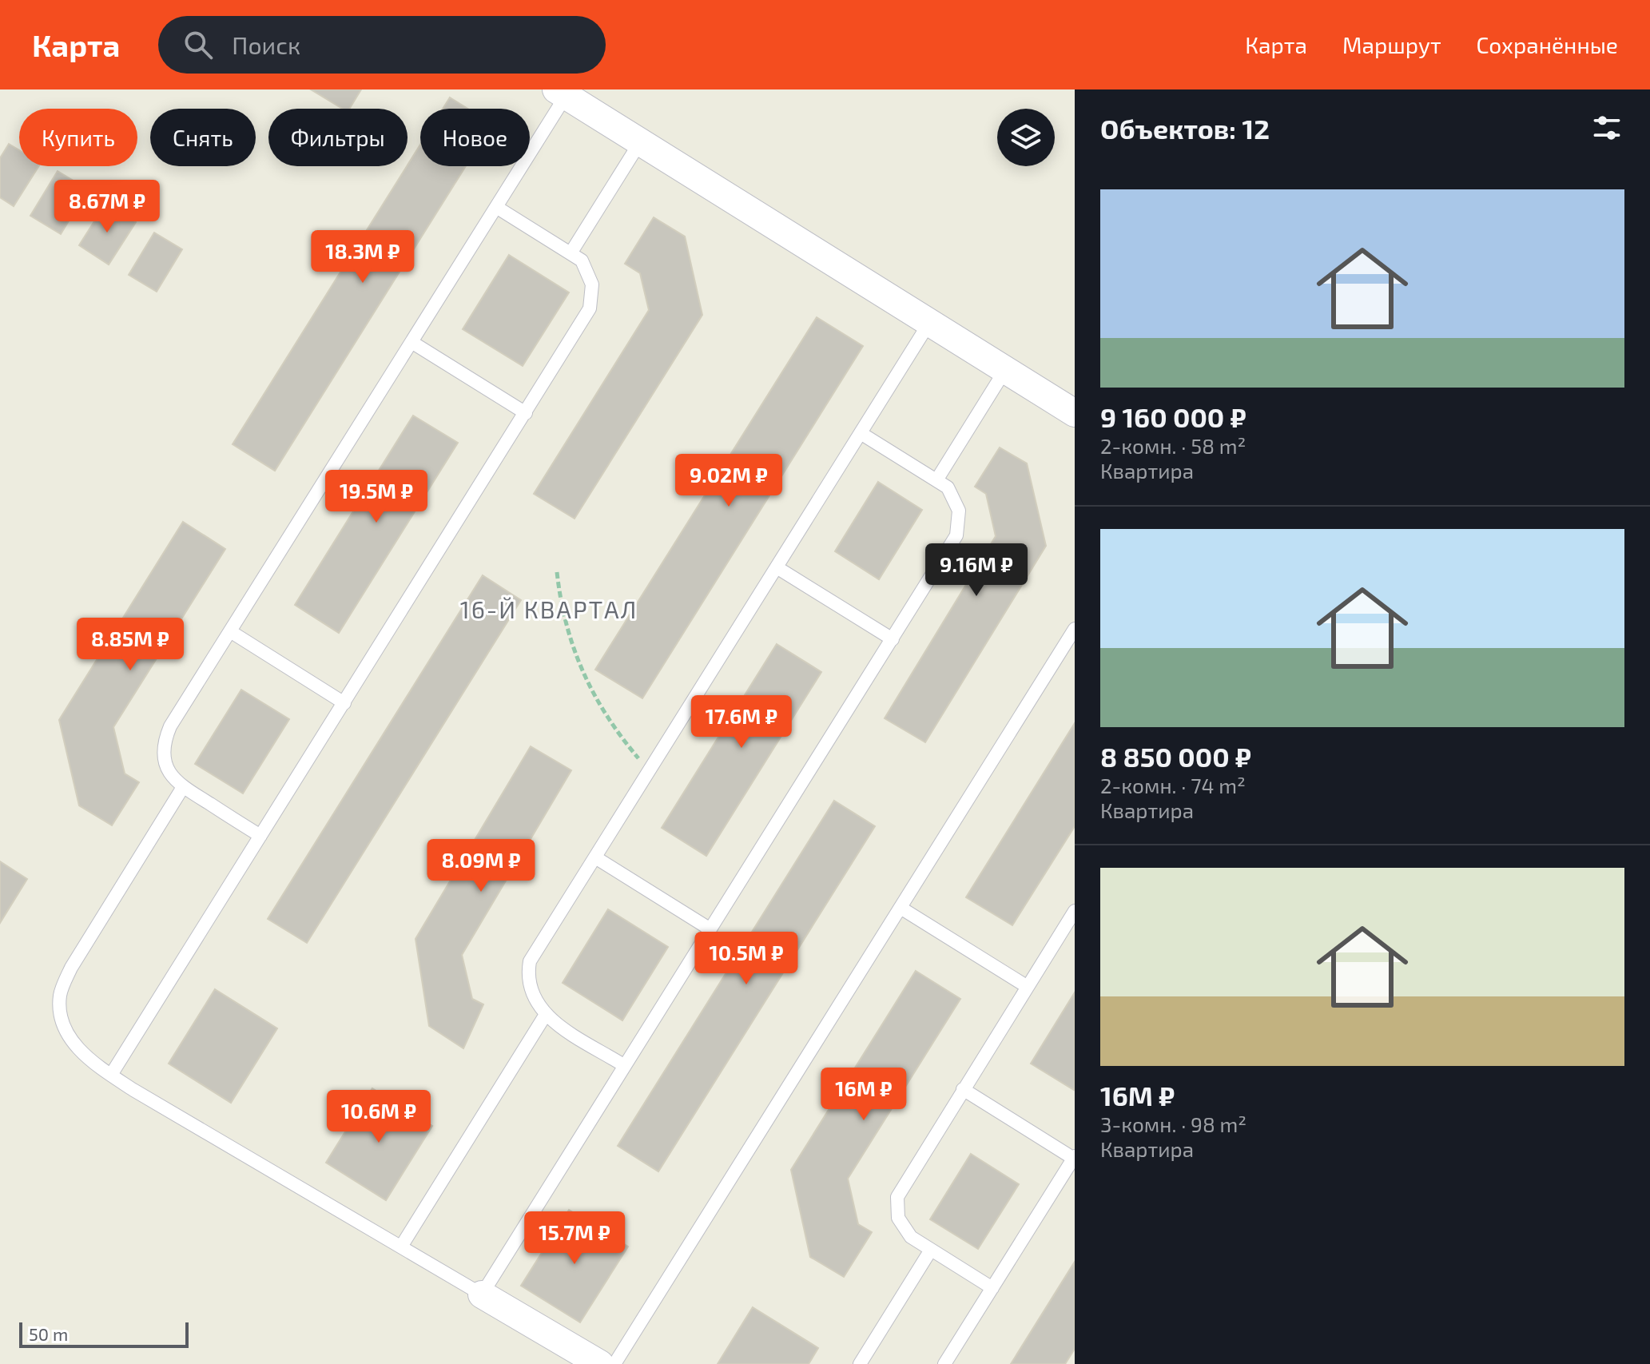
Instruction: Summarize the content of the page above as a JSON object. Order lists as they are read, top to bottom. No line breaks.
{"districts":["16-Й КВАРТАЛ"],"scale_bar":"50 m","page":{"header":"Карта","search":"Поиск","nav":["Карта","Маршрут","Сохранённые"],"heading":"Объектов: 12","chip":["Купить","Снять","Фильтры","Новое"],"list":[{"name":"9 160 000 ₽","note":"2-комн. · 58 m² · Квартира"},{"name":"8 850 000 ₽","note":"2-комн. · 74 m² · Квартира"},{"name":"16M ₽","note":"3-комн. · 98 m² · Квартира"}],"price":["8.67M ₽","18.3M ₽","9.02M ₽","19.5M ₽","9.16M ₽","8.85M ₽","17.6M ₽","8.09M ₽","10.5M ₽","16M ₽","10.6M ₽","15.7M ₽"],"scale":"50 m"}}
